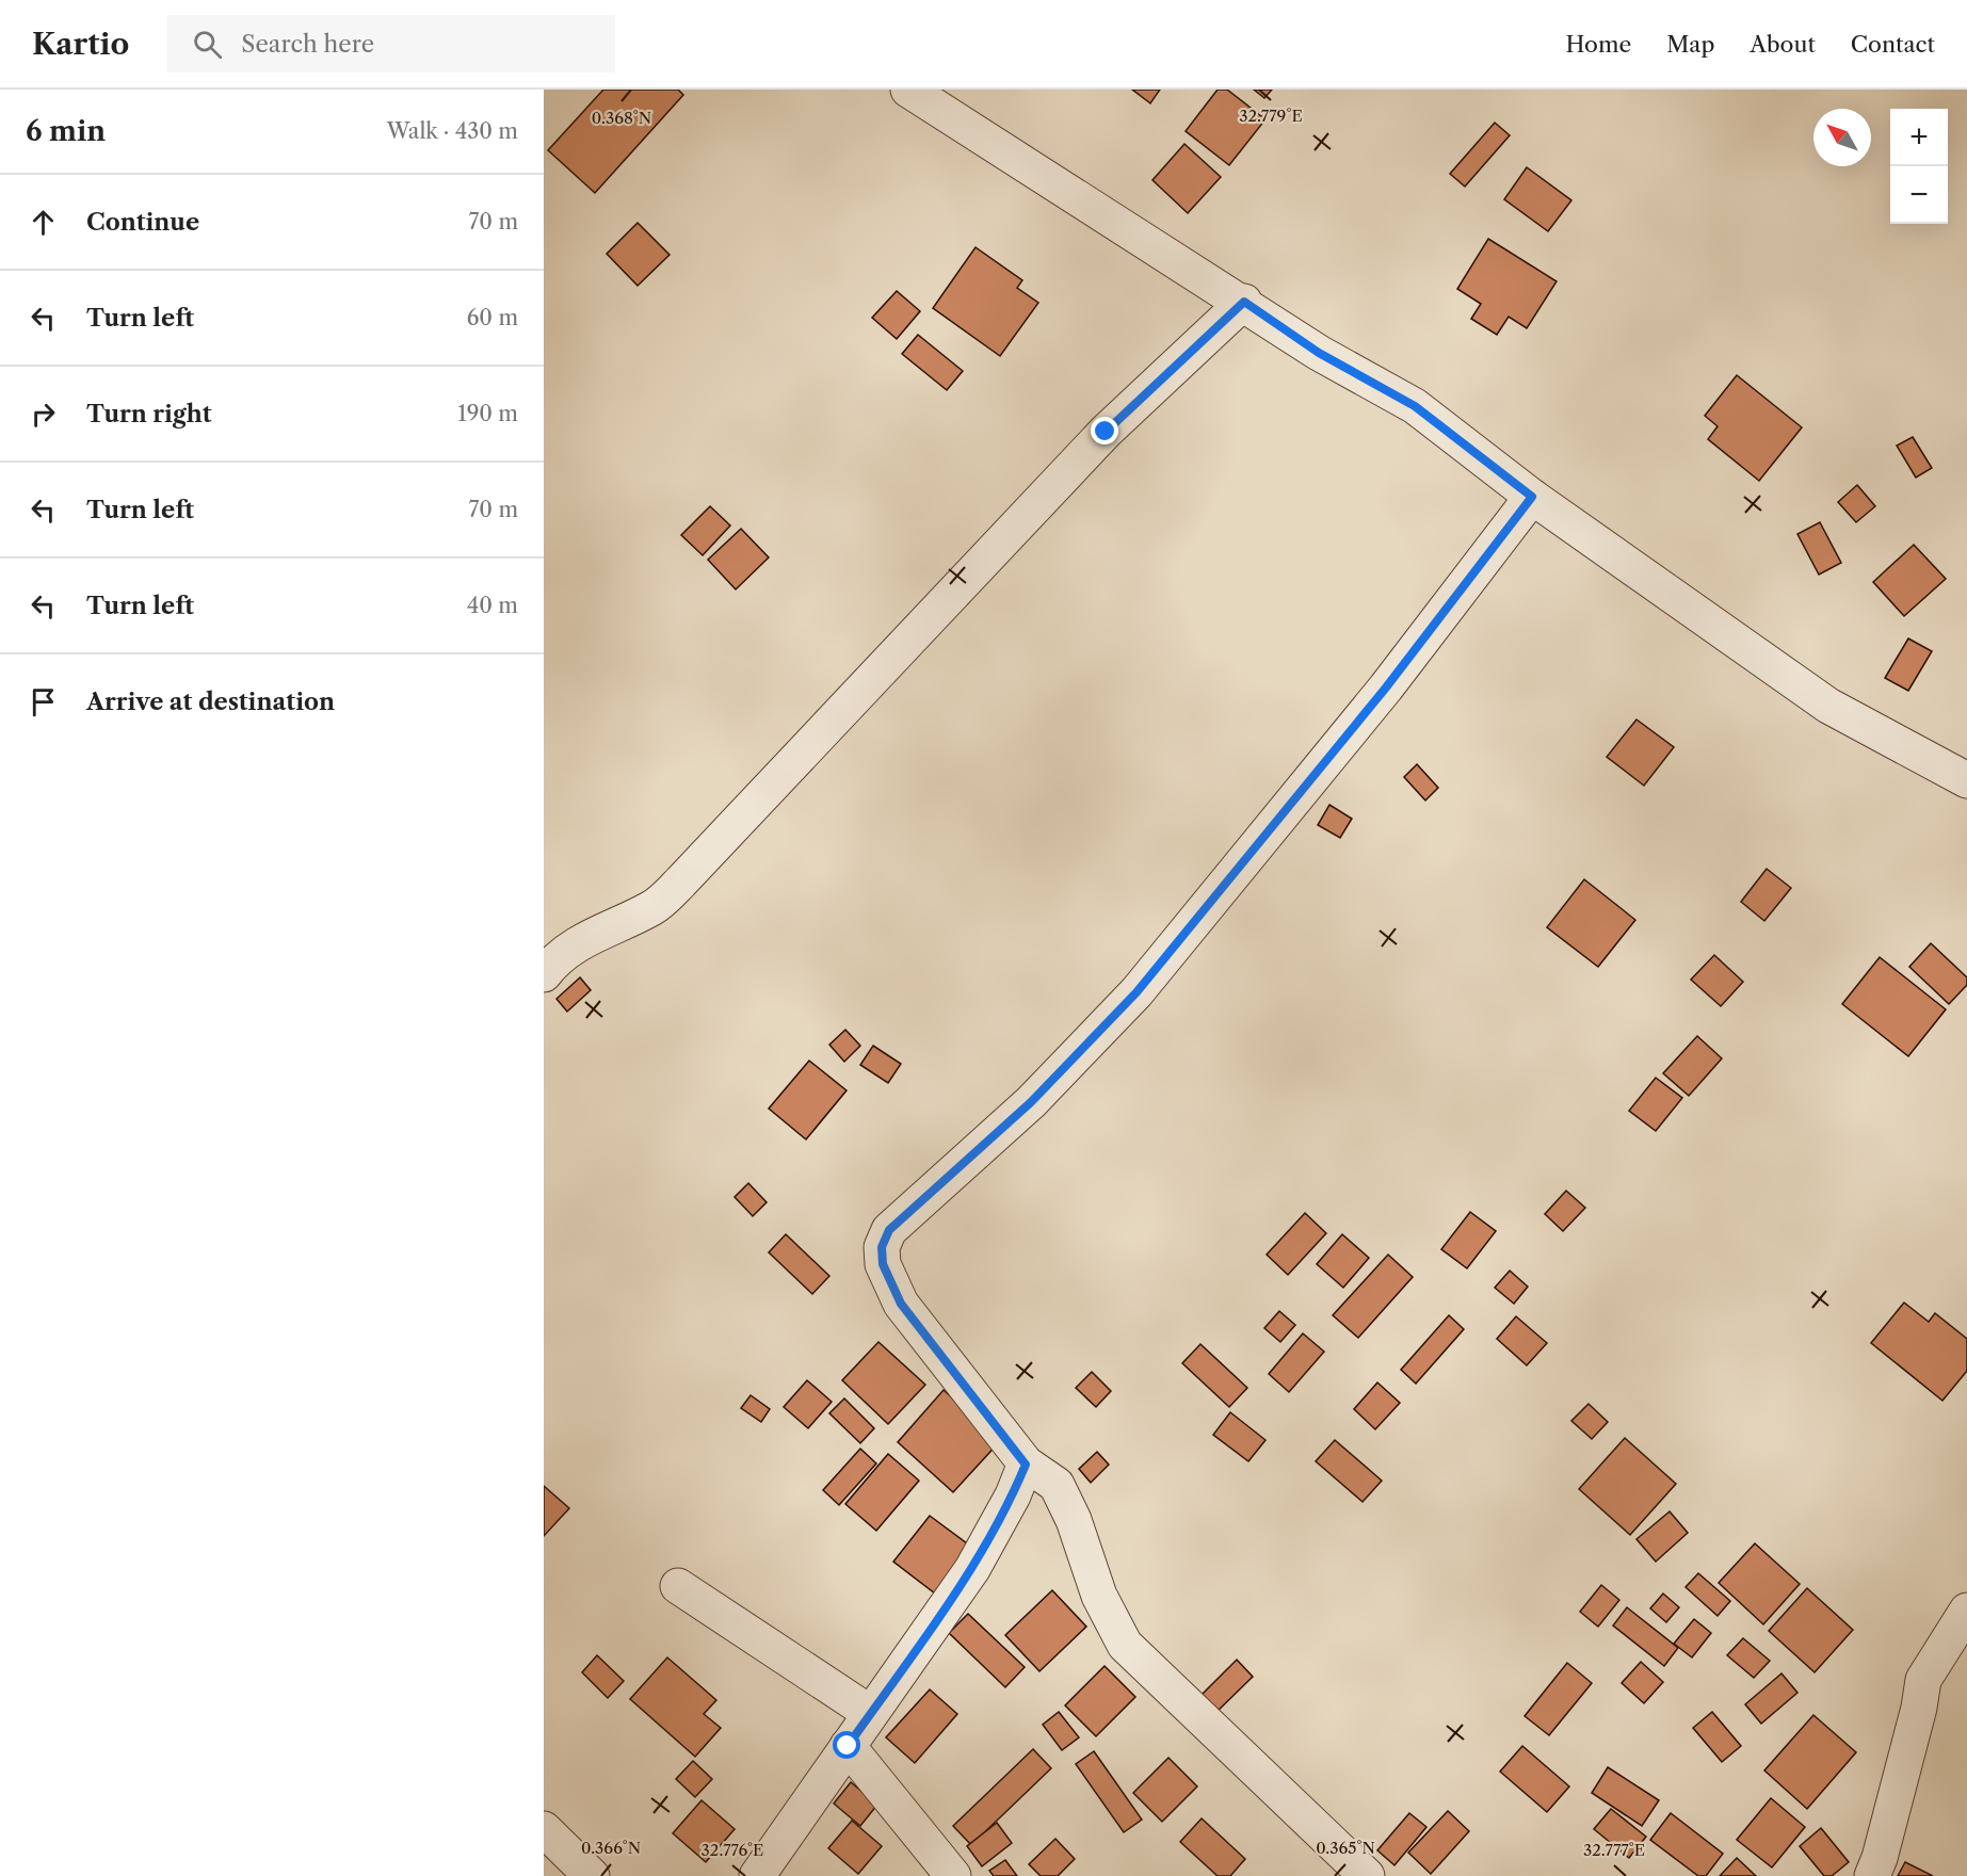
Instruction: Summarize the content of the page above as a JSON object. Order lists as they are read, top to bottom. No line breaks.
{"north":"top left","page":{"header":"Kartio","search":"Search here","nav":["Home","Map","About","Contact"],"heading":["6 min","Walk · 430 m"],"map_buttons":["+","−"],"list":[["Continue","70 m"],["Turn left","60 m"],["Turn right","190 m"],["Turn left","70 m"],["Turn left","40 m"],"Arrive at destination"]},"coordinates":["32.779°E","0.368°N","0.366°N","0.365°N","32.776°E","32.777°E"]}
